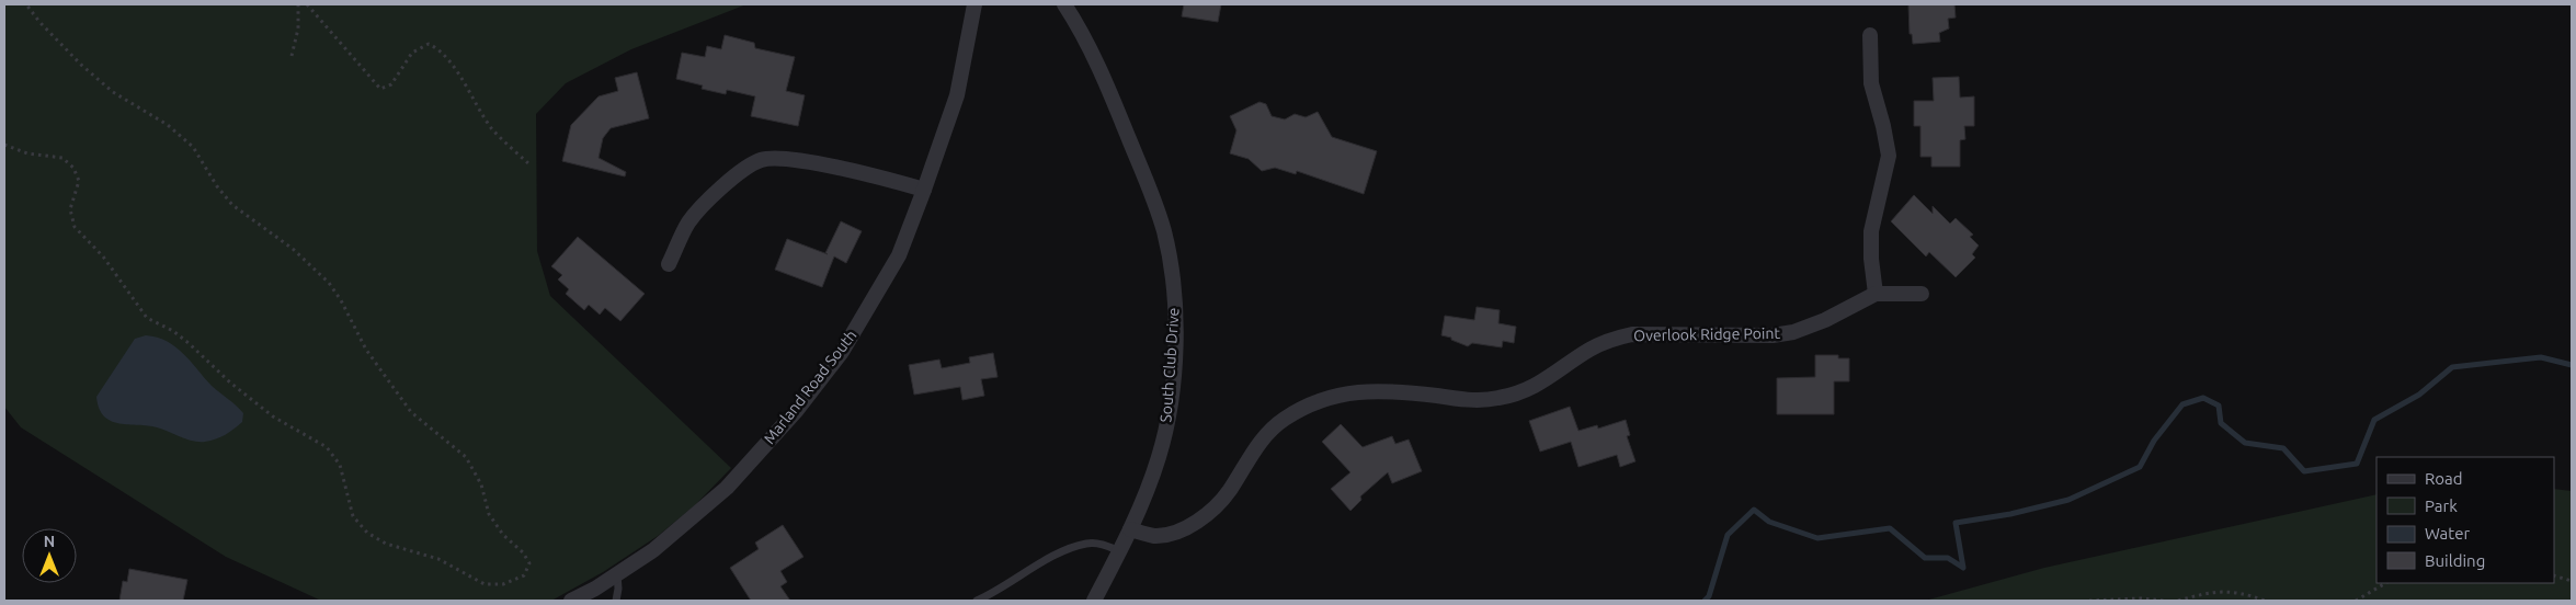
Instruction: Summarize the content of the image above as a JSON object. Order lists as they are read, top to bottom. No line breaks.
{"streets":{"street":["Overlook Ridge Point","South Club Drive","Marland Road South"]},"crossings":[["Overlook Ridge Point","South Club Drive"]],"legend":["Road","Park","Water","Building"],"north":"top"}
